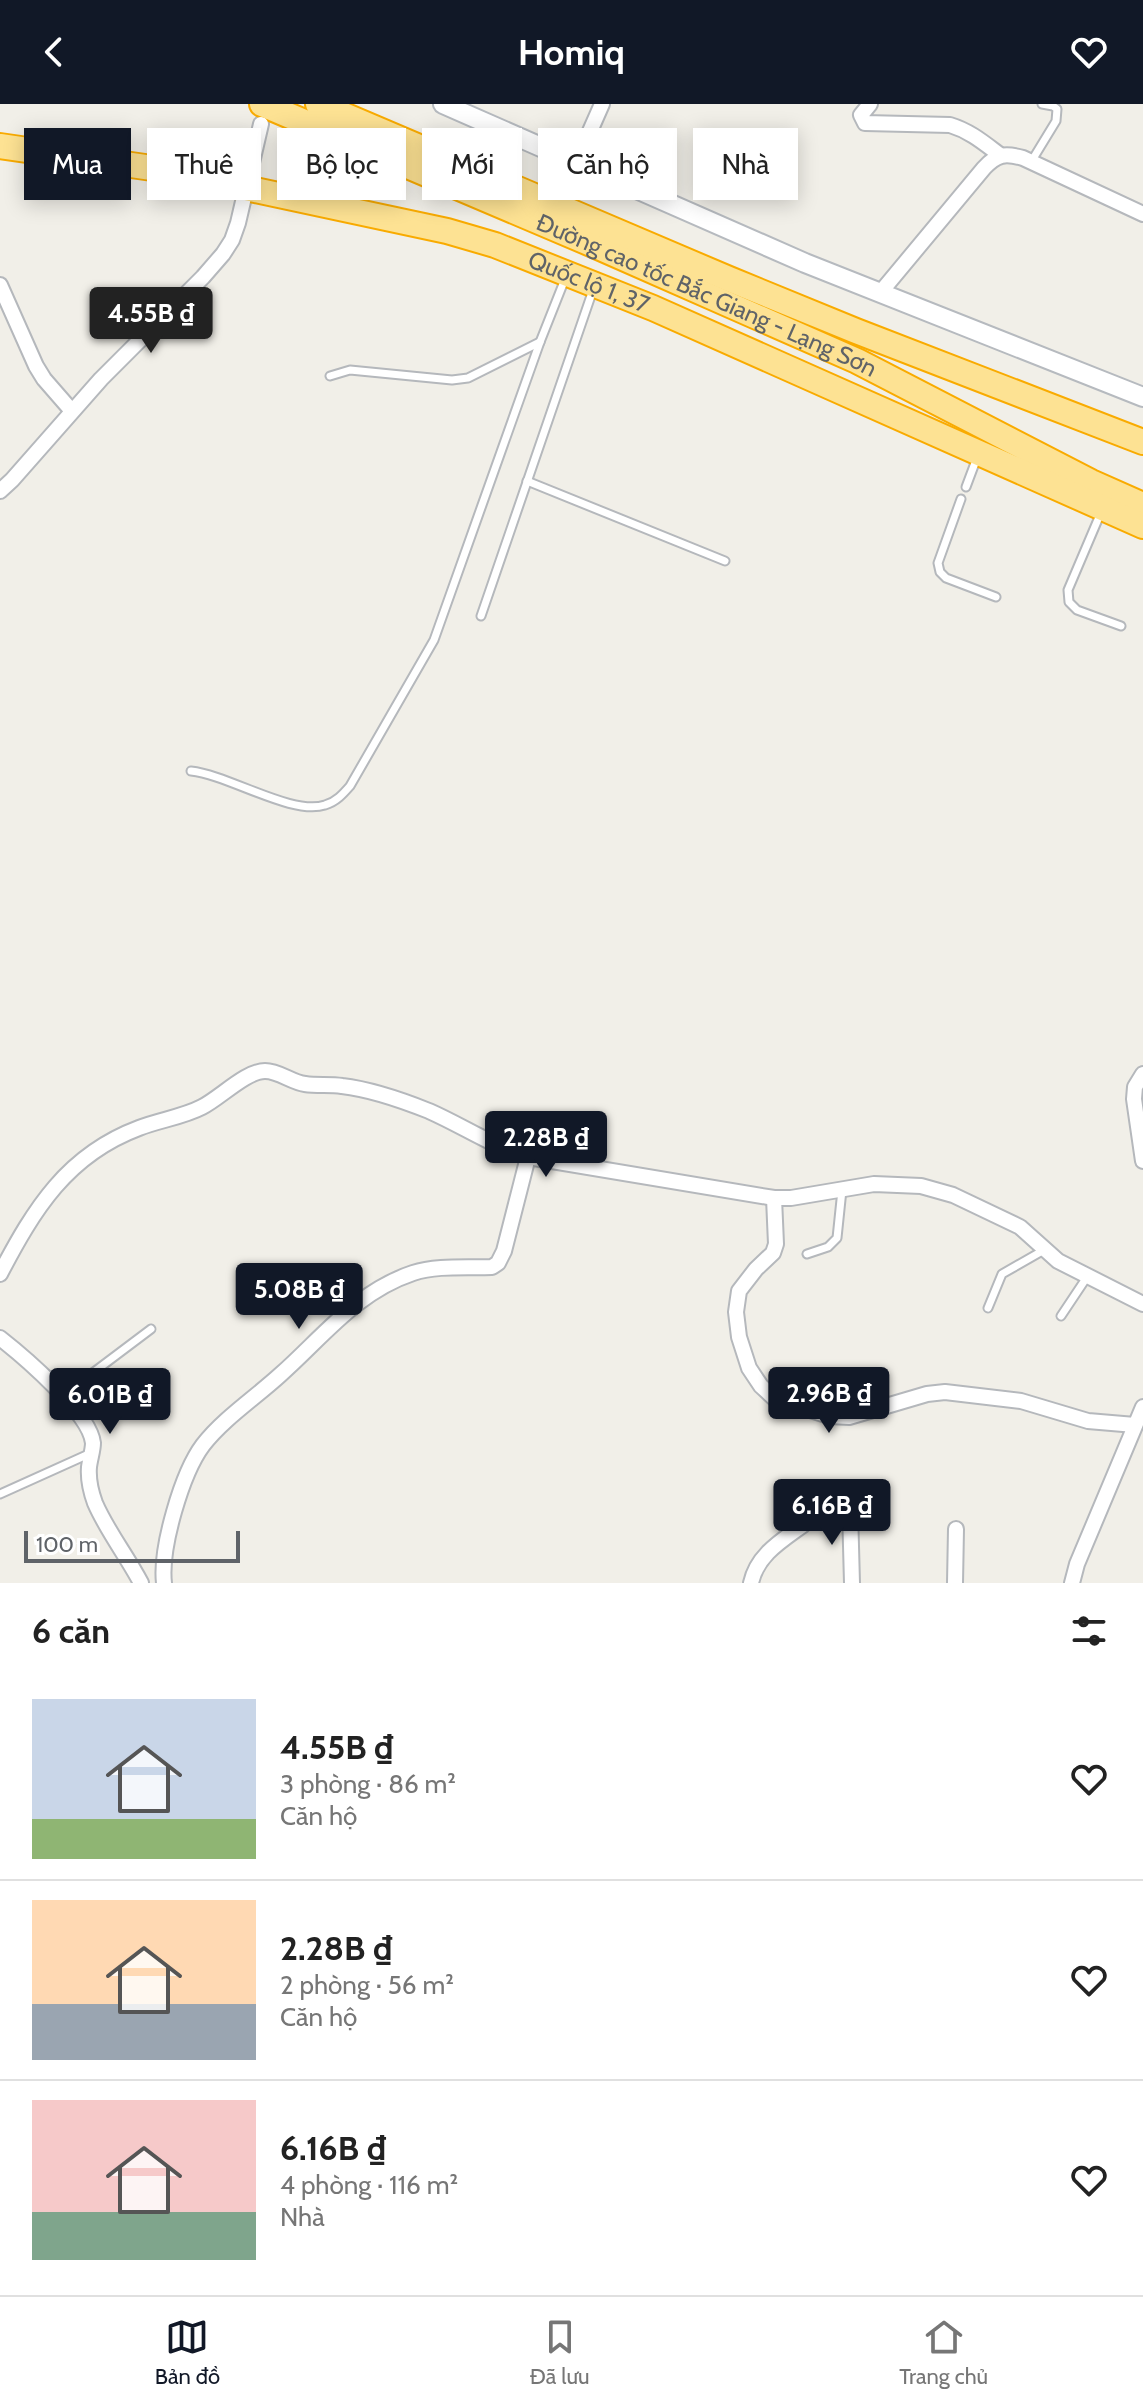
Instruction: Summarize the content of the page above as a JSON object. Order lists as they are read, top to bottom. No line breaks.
{"streets":{"highway":["Quốc lộ 1, 37","Đường cao tốc Bắc Giang - Lạng Sơn"]},"scale_bar":"100 m","page":{"header":"Homiq","chip":["Mua","Thuê","Bộ lọc","Mới","Căn hộ","Nhà"],"price":["4.55B ₫","2.28B ₫","5.08B ₫","2.96B ₫","6.01B ₫","6.16B ₫"],"scale":"100 m","heading":"6 căn","list":[{"name":"4.55B ₫","note":"3 phòng · 86 m² · Căn hộ"},{"name":"2.28B ₫","note":"2 phòng · 56 m² · Căn hộ"},{"name":"6.16B ₫","note":"4 phòng · 116 m² · Nhà"}],"tabs":["Bản đồ","Đã lưu","Trang chủ"]}}
